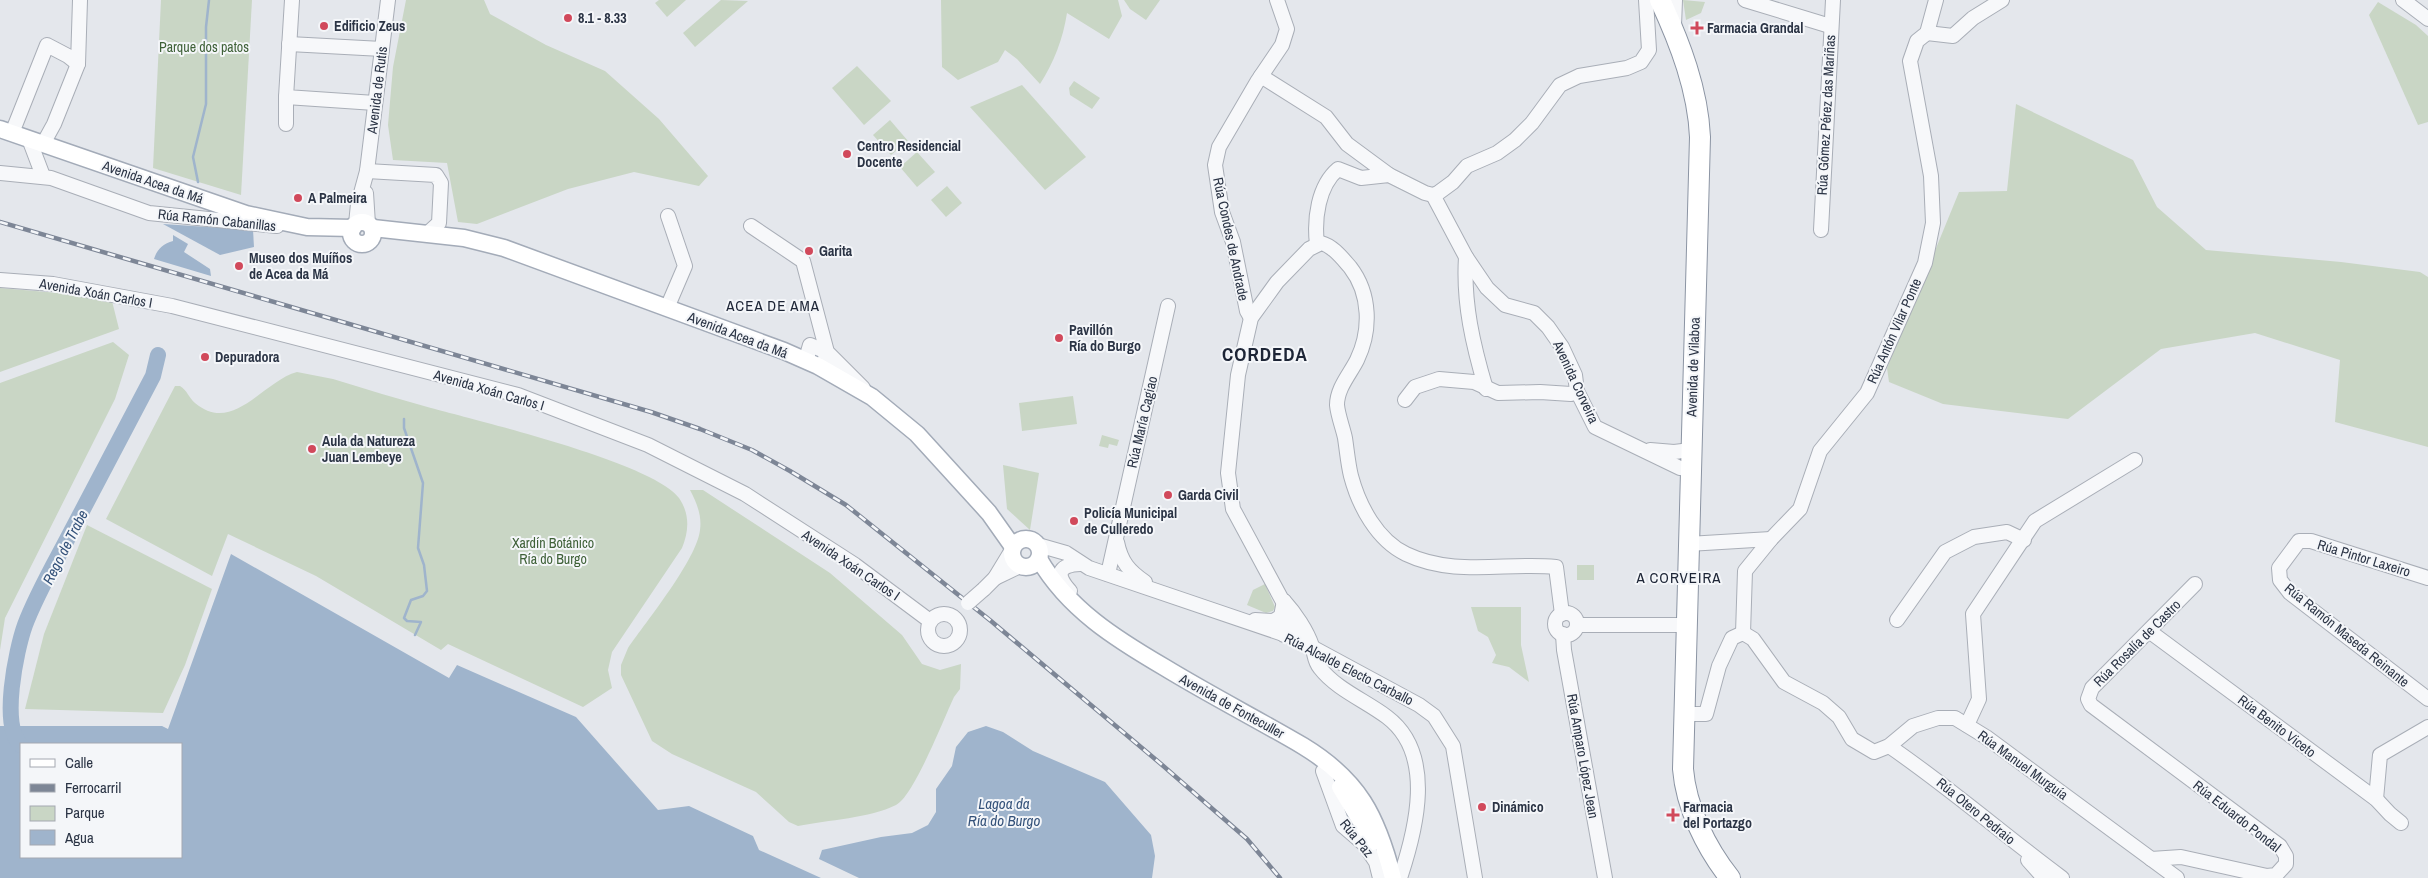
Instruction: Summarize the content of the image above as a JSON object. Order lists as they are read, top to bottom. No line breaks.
{"streets":{"highway":["Avenida de Vilaboa"],"main road":["Avenida Acea da Má","Avenida de Fonteculler"],"street":["Avenida de Rutis","Rúa Gómez Pérez das Mariñas","Rúa Ramón Cabanillas","Rúa Condes de Andrade","Avenida Xoán Carlos I","Rúa Antón Vilar Ponte","Avenida Corveira","Rúa María Cagiao","Rúa Pintor Laxeiro","Rúa Ramón Maseda Reinante","Rúa Rosalía de Castro","Rúa Alcalde Electo Carballo","Rúa Benito Viceto","Rúa Amparo López Jean","Rúa Manuel Murguía","Rúa Otero Pedraio","Rúa Eduardo Pondal","Rúa Paz"]},"crossings":[["Avenida de Rutis","Avenida Acea da Má"],["Avenida Acea da Má","Rúa Ramón Cabanillas"],["Avenida Acea da Má","Rúa Alcalde Electo Carballo"],["Avenida Acea da Má","Avenida de Fonteculler"],["Avenida de Vilaboa","Avenida Corveira"],["Rúa María Cagiao","Rúa Alcalde Electo Carballo"],["Rúa Pintor Laxeiro","Rúa Ramón Maseda Reinante"],["Rúa Rosalía de Castro","Rúa Benito Viceto"],["Rúa Rosalía de Castro","Rúa Eduardo Pondal"],["Rúa Alcalde Electo Carballo","Avenida de Fonteculler"],["Avenida de Fonteculler","Rúa Paz"],["Rúa Manuel Murguía","Rúa Otero Pedraio"],["Rúa Manuel Murguía","Rúa Eduardo Pondal"]],"districts":["ACEA DE AMA","CORDEDA","A CORVEIRA"],"water":["Rego de Trabe","Lagoa da Ría do Burgo"],"parks":["Parque dos patos","Xardín Botánico Ría do Burgo"],"places":{"other":["8.1 - 8.33","Edificio Zeus","Centro Residencial Docente","A Palmeira","Garita","Museo dos Muíños de Acea da Má","Pavillón Ría do Burgo","Depuradora","Aula da Natureza Juan Lembeye","Garda Civil","Policía Municipal de Culleredo","Dinámico"],"health":["Farmacia Grandal","Farmacia del Portazgo"]},"legend":["Calle","Ferrocarril","Parque","Agua"]}
